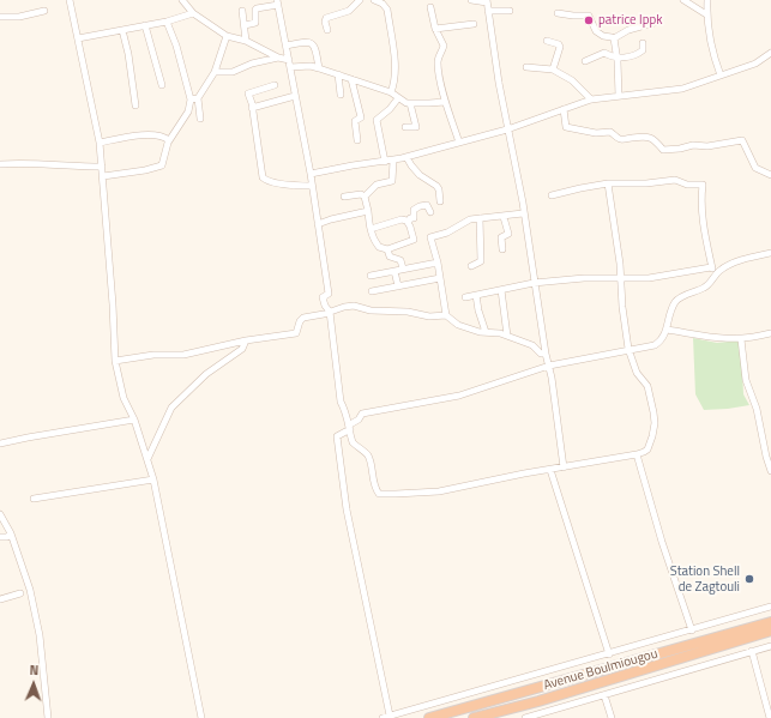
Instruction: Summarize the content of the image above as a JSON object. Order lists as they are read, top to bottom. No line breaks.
{"streets":{"highway":["Avenue Boulmiougou"]},"places":["patrice lppk","Station Shell de Zagtouli"],"north":"top"}
